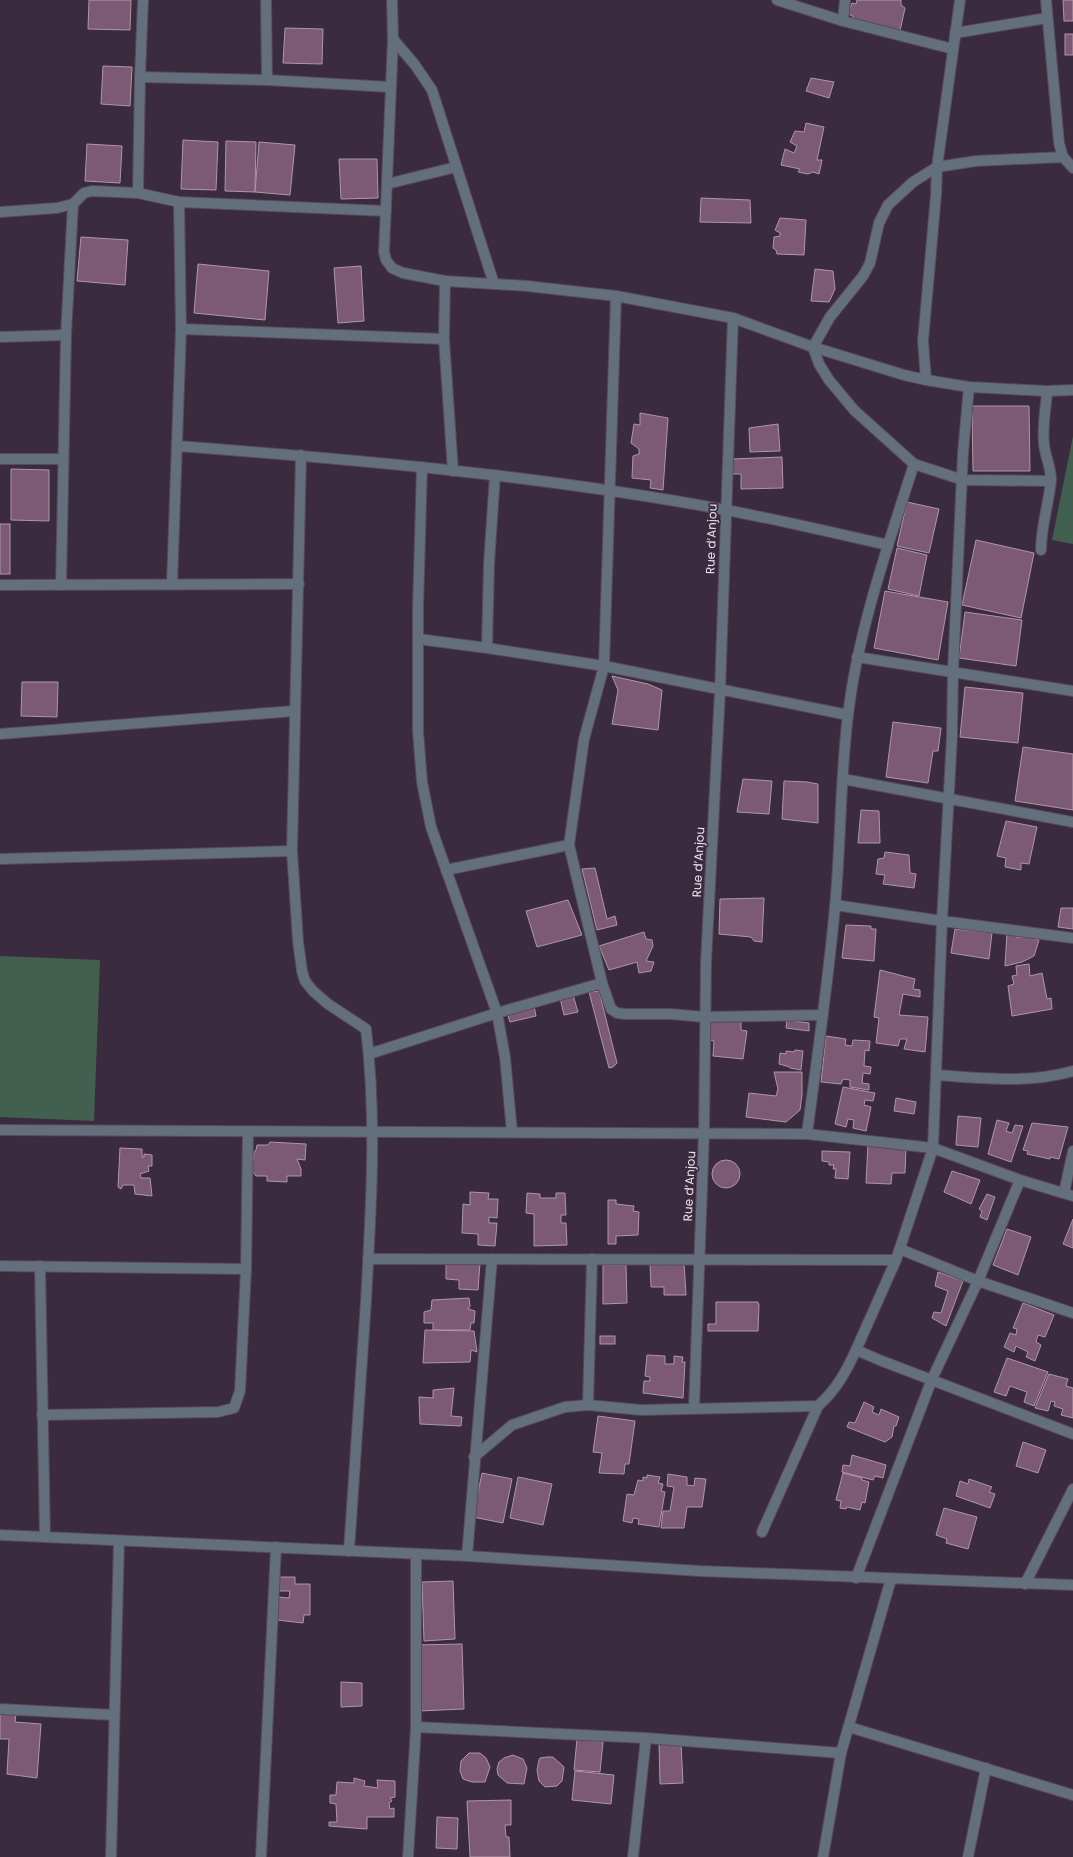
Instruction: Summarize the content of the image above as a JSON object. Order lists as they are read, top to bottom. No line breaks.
{"streets":{"street":["Rue d’Anjou"]}}
